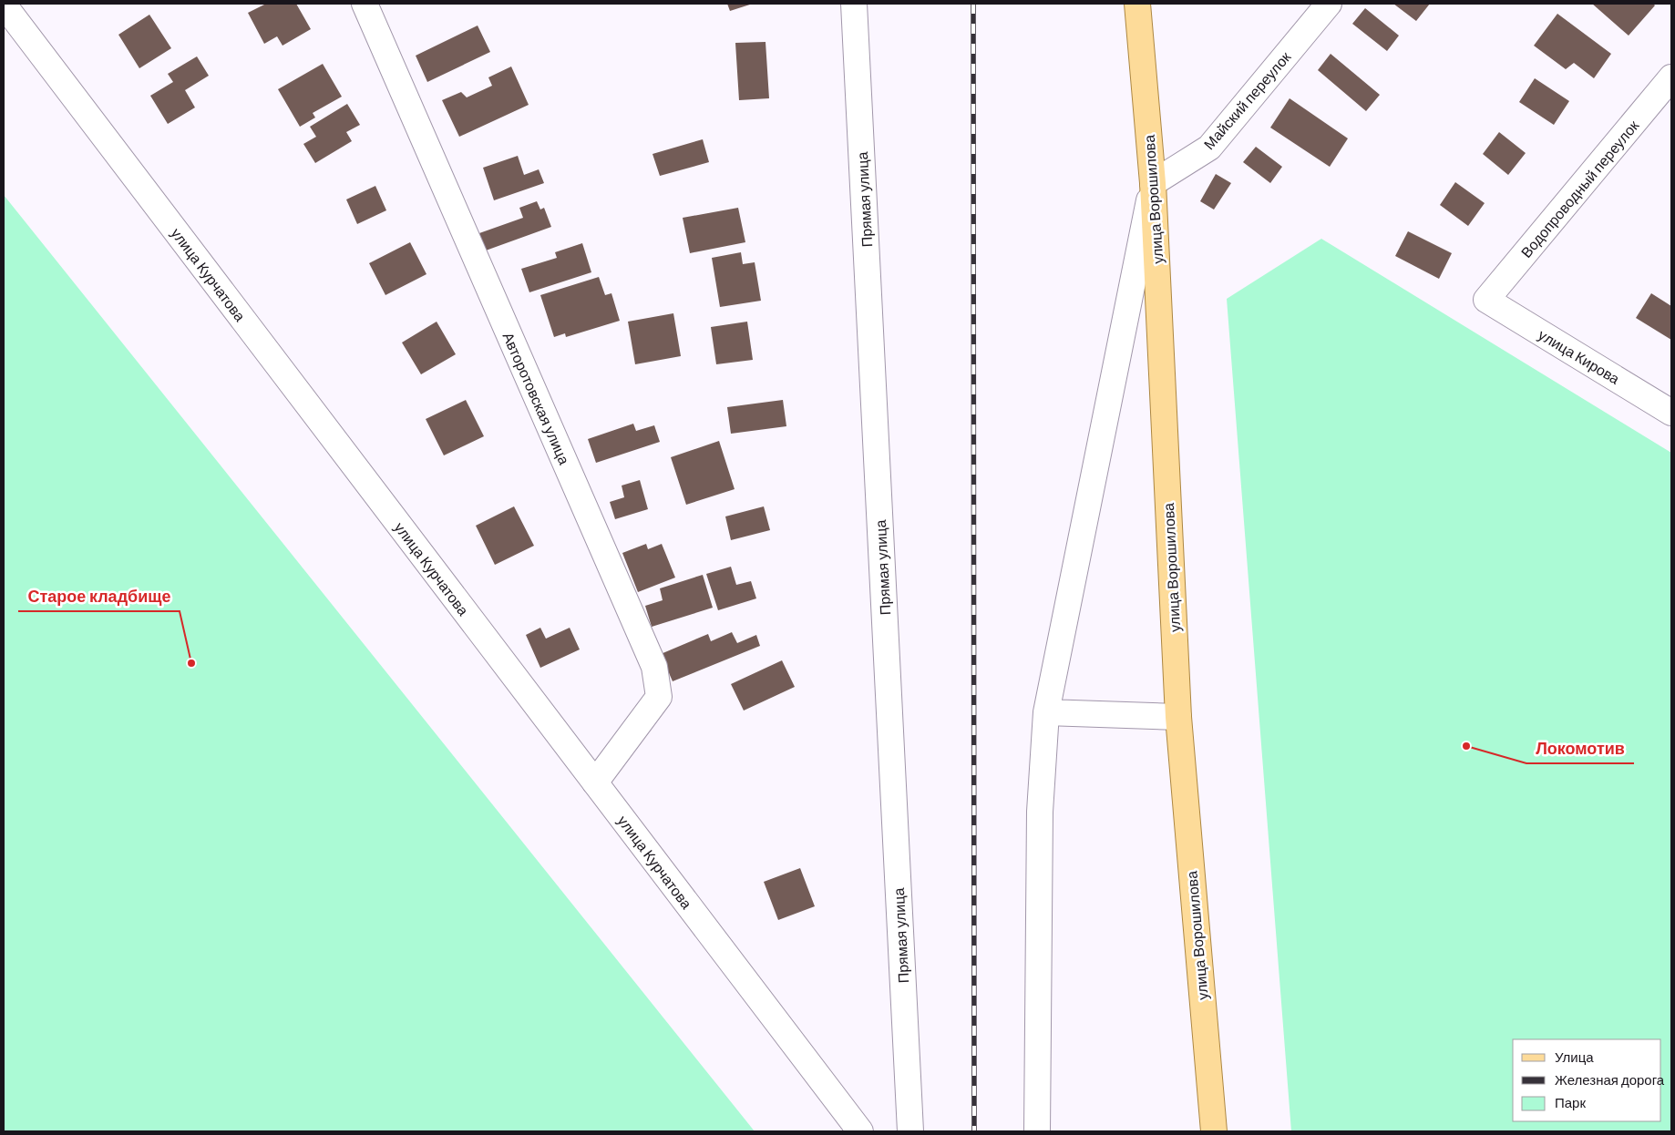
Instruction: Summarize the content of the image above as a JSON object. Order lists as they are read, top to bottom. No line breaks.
{"streets":{"main road":["улица Ворошилова"],"street":["Майский переулок","Водопроводный переулок","Прямая улица","улица Курчатова","улица Кирова","Авторотовская улица"]},"crossings":[["Майский переулок","улица Ворошилова"],["Водопроводный переулок","улица Кирова"],["улица Курчатова","Авторотовская улица"]],"places":["Старое кладбище","Локомотив"],"legend":["Улица","Железная дорога","Парк"]}
